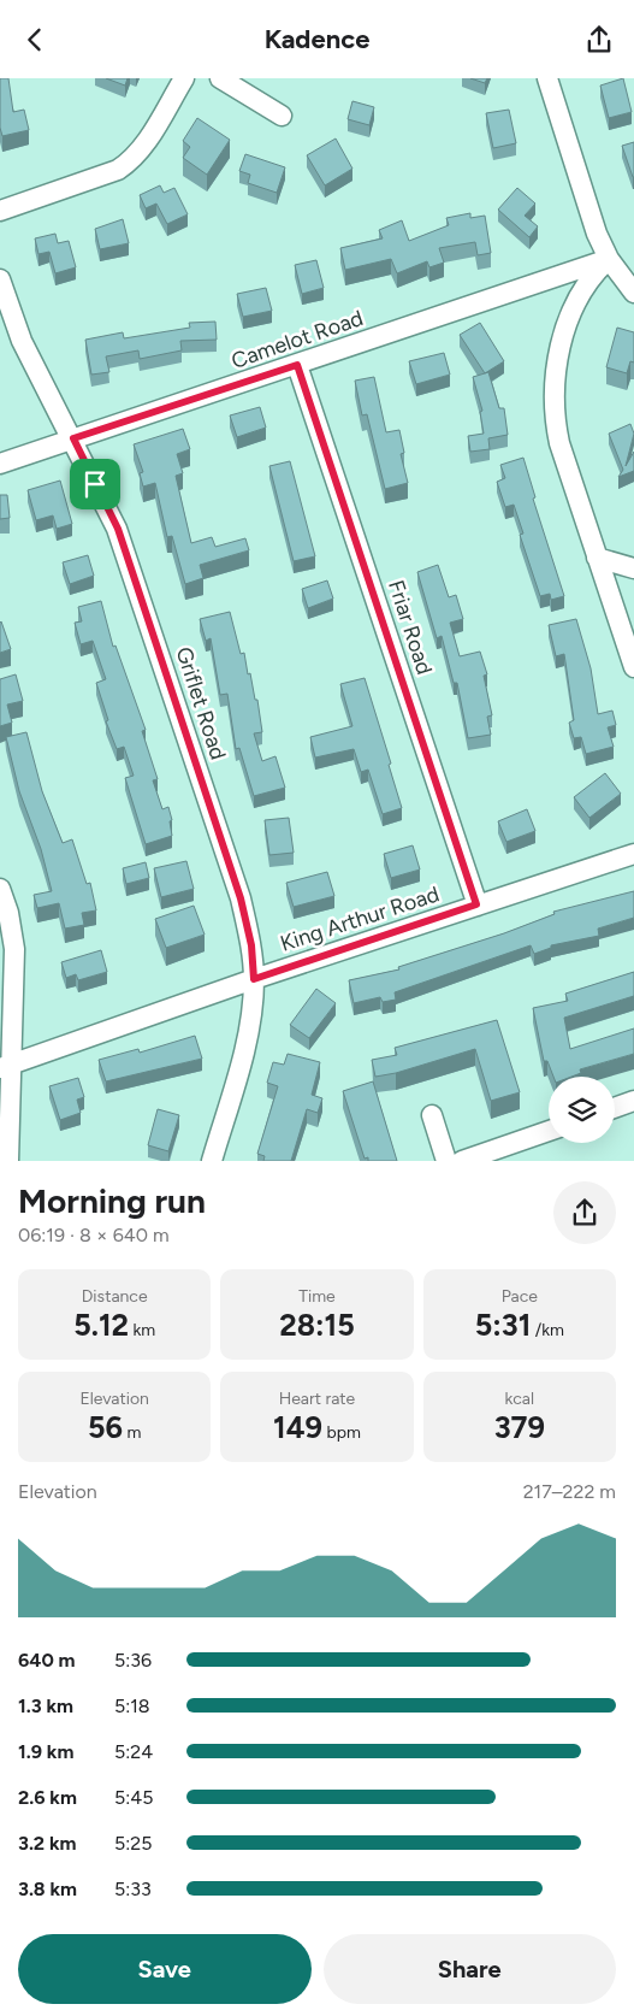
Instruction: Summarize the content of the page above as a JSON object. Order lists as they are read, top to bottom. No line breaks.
{"streets":{"street":["Camelot Road","Friar Road","Griflet Road","King Arthur Road"]},"crossings":[["Camelot Road","Friar Road"],["Camelot Road","Griflet Road"],["Friar Road","King Arthur Road"],["Griflet Road","King Arthur Road"]],"page":{"header":"Kadence","heading":["Morning run","06:19 · 8 × 640 m"],"stats":[["Distance","5.12 km"],["Time","28:15"],["Pace","5:31 /km"],["Elevation","56 m"],["Heart rate","149 bpm"],["kcal","379"]],"chart":["Elevation","217–222 m"],"list":[{"name":"640 m","note":"5:36"},{"name":"1.3 km","note":"5:18"},{"name":"1.9 km","note":"5:24"},{"name":"2.6 km","note":"5:45"},{"name":"3.2 km","note":"5:25"},{"name":"3.8 km","note":"5:33"}],"buttons":["Save","Share"]}}
